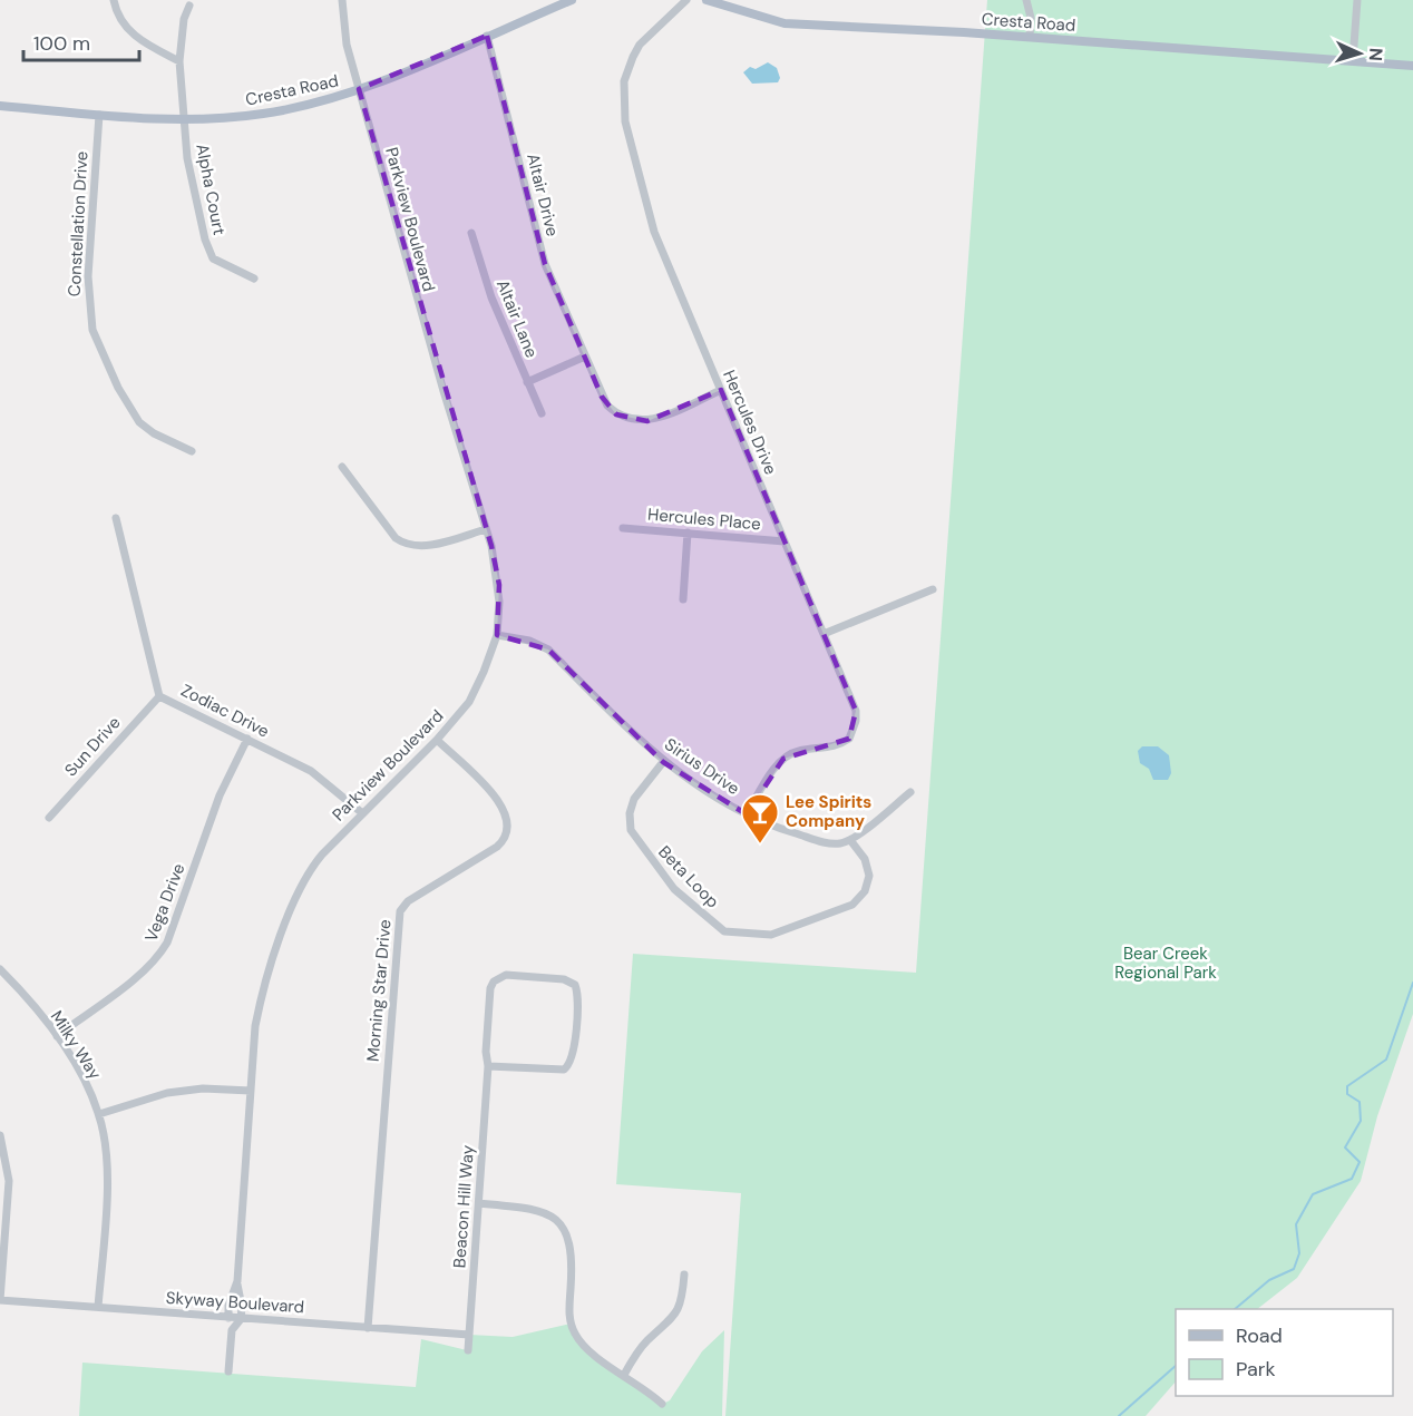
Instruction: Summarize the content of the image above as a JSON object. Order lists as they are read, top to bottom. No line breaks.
{"streets":{"main road":["Cresta Road"],"street":["Alpha Court","Altair Drive","Parkview Boulevard","Constellation Drive","Altair Lane","Hercules Drive","Hercules Place","Zodiac Drive","Sun Drive","Sirius Drive","Beta Loop","Vega Drive","Morning Star Drive","Milky Way","Beacon Hill Way","Skyway Boulevard"]},"crossings":[["Cresta Road","Alpha Court"],["Cresta Road","Altair Drive"],["Cresta Road","Parkview Boulevard"],["Cresta Road","Constellation Drive"],["Altair Drive","Hercules Drive"],["Parkview Boulevard","Zodiac Drive"],["Parkview Boulevard","Sirius Drive"],["Parkview Boulevard","Morning Star Drive"],["Parkview Boulevard","Skyway Boulevard"],["Hercules Drive","Hercules Place"],["Hercules Drive","Sirius Drive"],["Zodiac Drive","Sun Drive"],["Zodiac Drive","Vega Drive"],["Sirius Drive","Beta Loop"],["Vega Drive","Milky Way"],["Morning Star Drive","Skyway Boulevard"],["Milky Way","Skyway Boulevard"],["Beacon Hill Way","Skyway Boulevard"]],"parks":["Bear Creek Regional Park"],"places":{"bar":["Lee Spirits Company"]},"legend":["Road","Park"],"scale_bar":"100 m","north":"right"}
